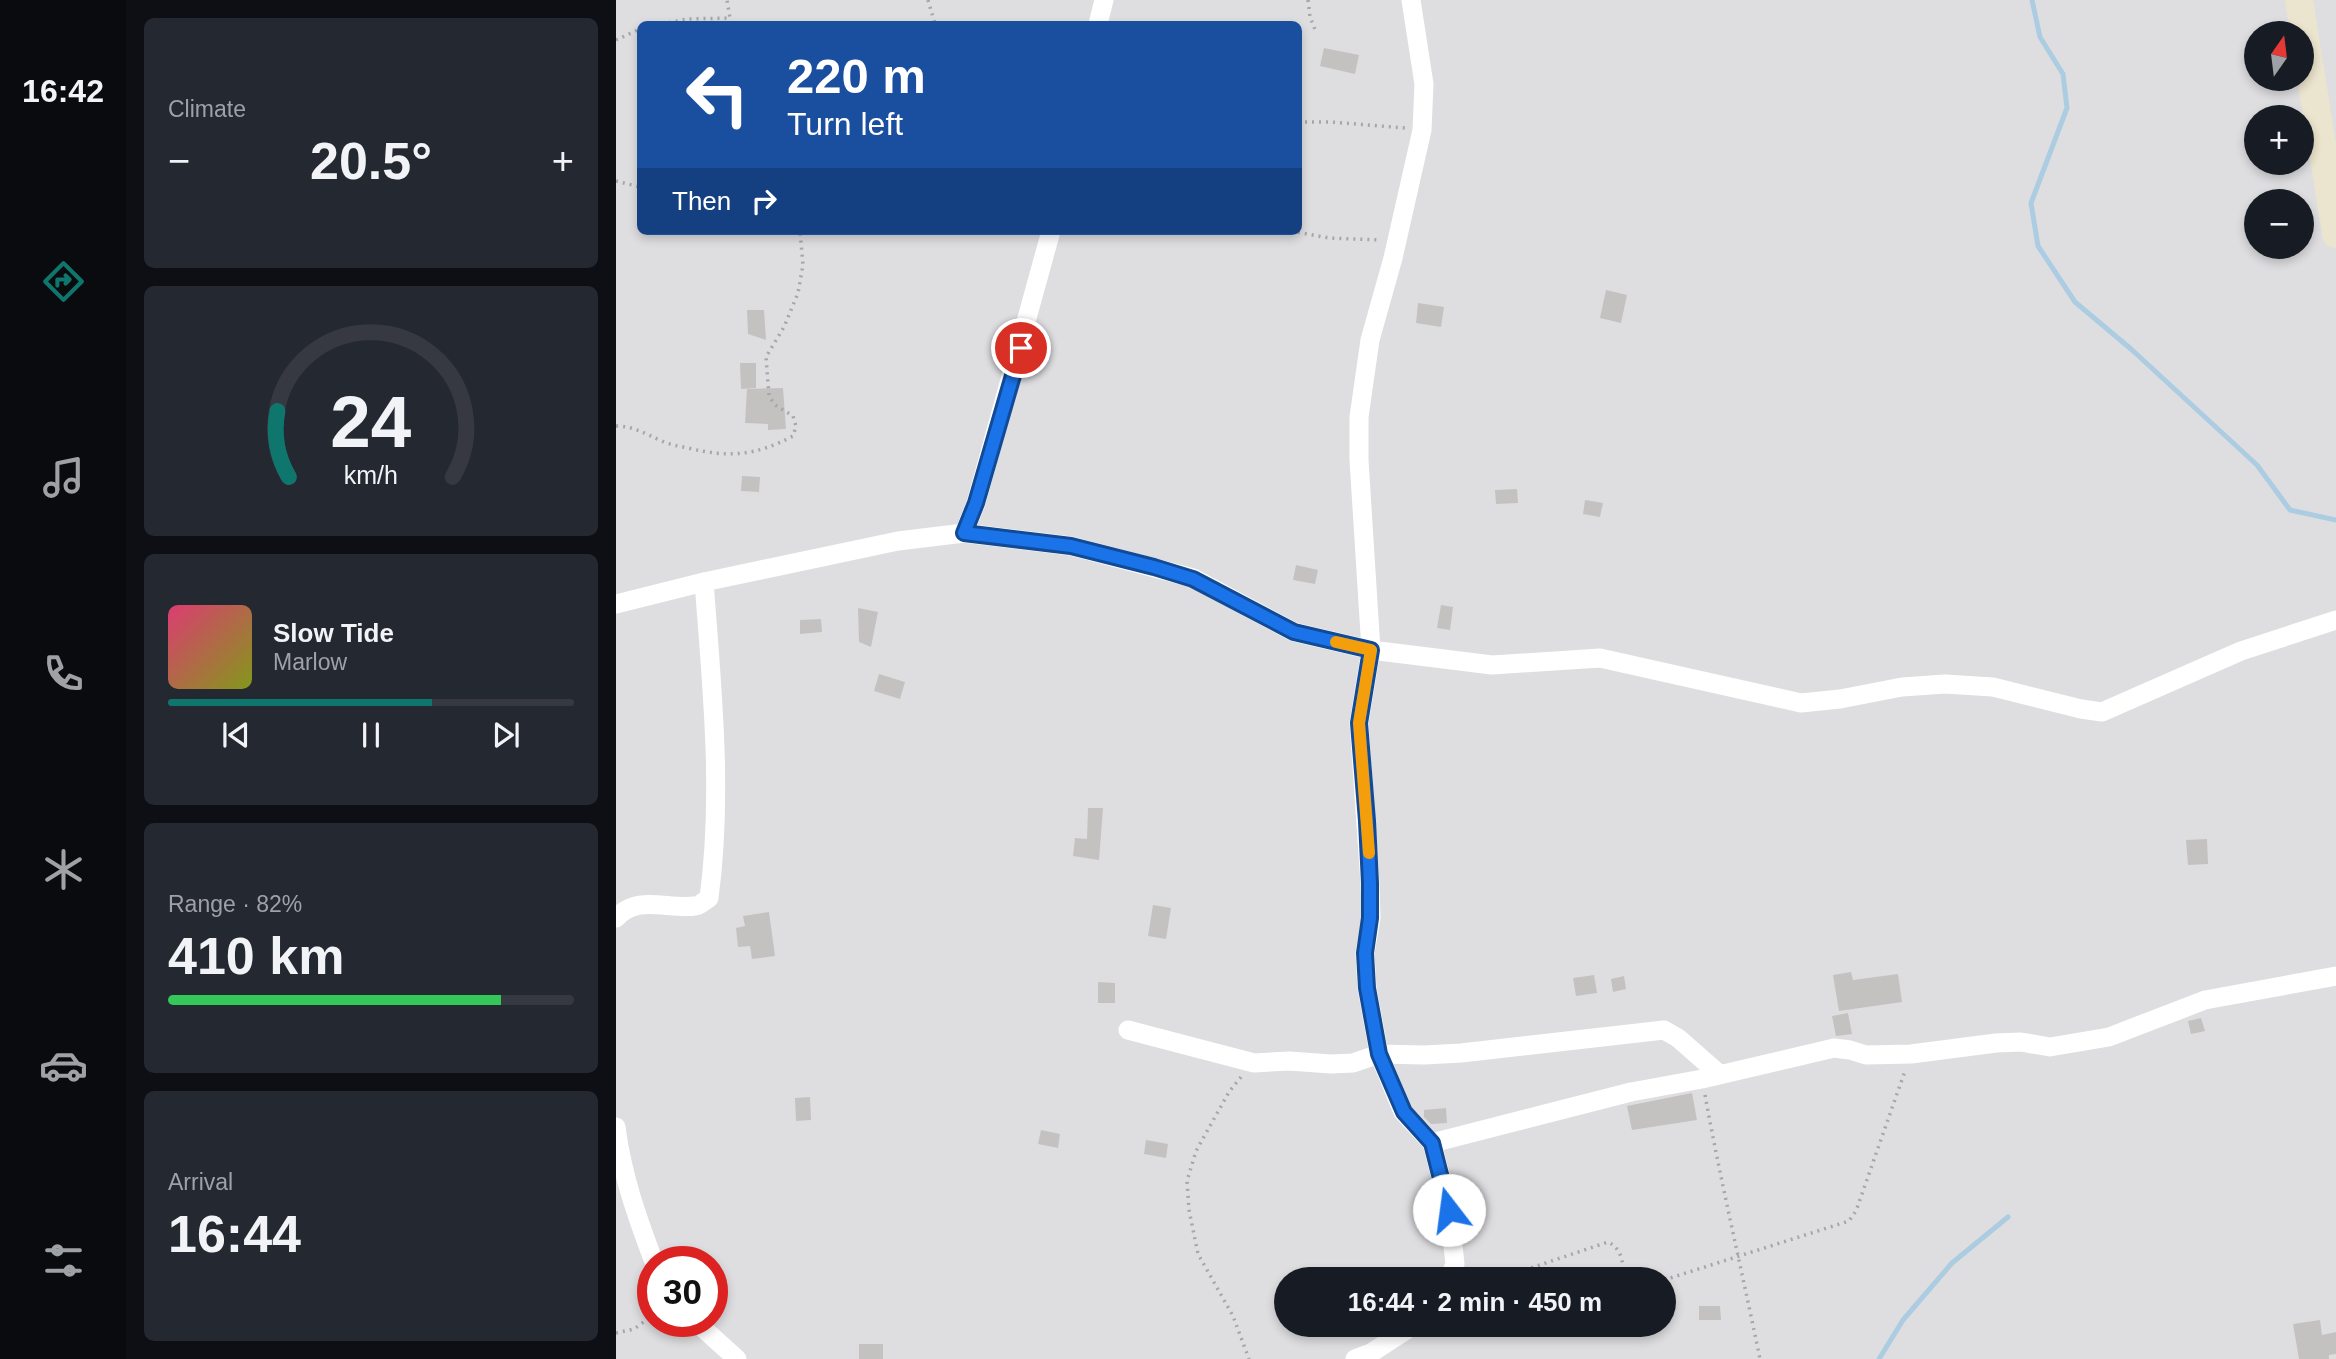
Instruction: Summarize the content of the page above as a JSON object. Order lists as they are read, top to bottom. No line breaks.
{"north":"top","page":{"tabs":"16:42","tile":["Climate",["Range · 82%","410 km"],["Arrival","16:44"]],"map_buttons":["+","−"],"turn":["220 m","Turn left"],"heat":["−","20.5°","+"],"then":"Then","song":["Slow Tide","Marlow"],"limit":"30","trip":"16:44 · 2 min · 450 m","gauge":["24","km/h"]}}
